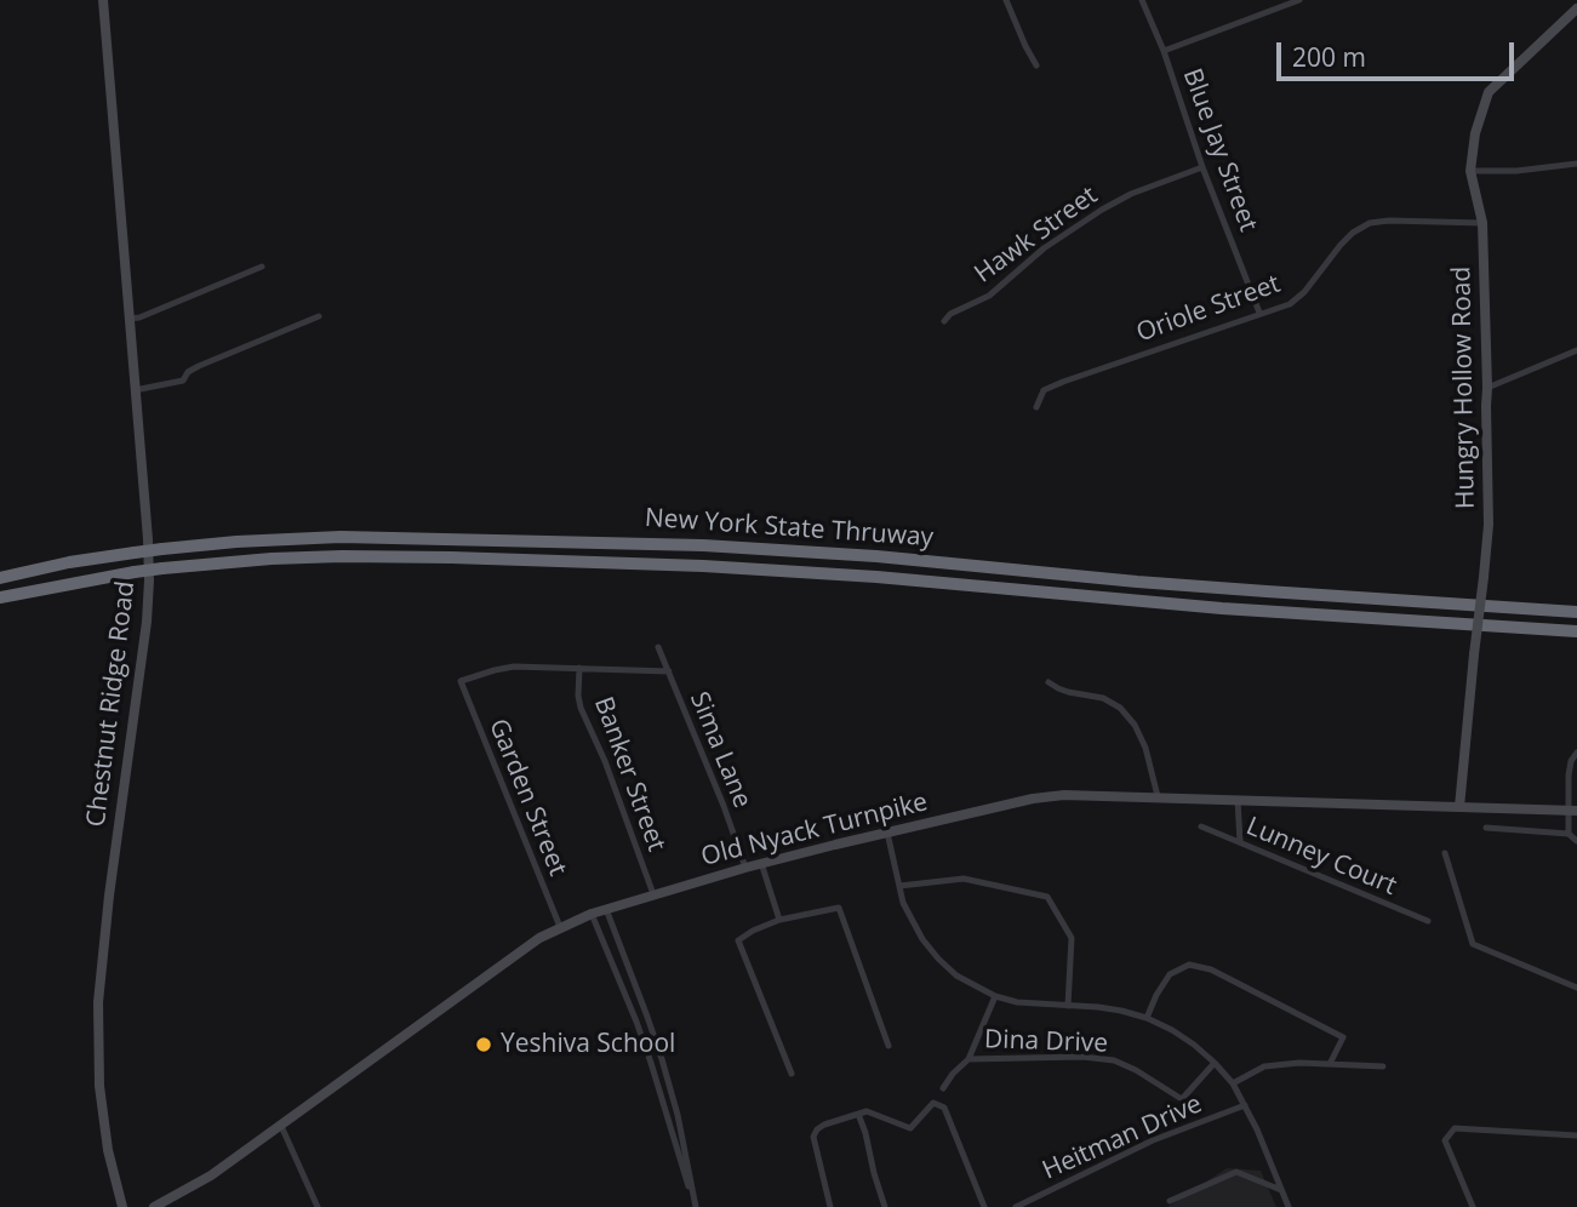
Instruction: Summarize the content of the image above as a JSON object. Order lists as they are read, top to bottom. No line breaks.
{"streets":{"highway":["New York State Thruway"],"street":["Blue Jay Street","Hawk Street","Oriole Street","Hungry Hollow Road","Chestnut Ridge Road","Sima Lane","Banker Street","Garden Street","Old Nyack Turnpike","Lunney Court","Dina Drive","Heitman Drive"]},"crossings":[["Blue Jay Street","Hawk Street"],["Blue Jay Street","Oriole Street"],["Oriole Street","Hungry Hollow Road"],["Hungry Hollow Road","Old Nyack Turnpike"],["Sima Lane","Old Nyack Turnpike"],["Banker Street","Garden Street"],["Banker Street","Old Nyack Turnpike"],["Garden Street","Old Nyack Turnpike"]],"places":["Yeshiva School"],"scale_bar":"200 m"}
